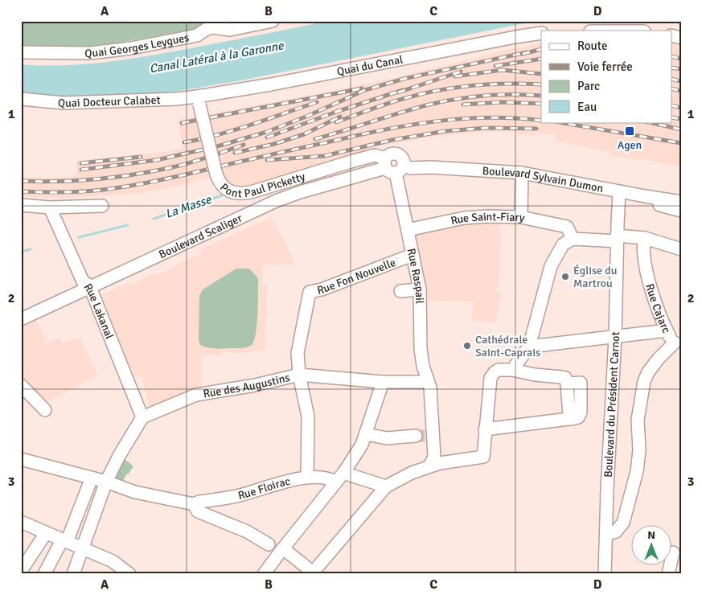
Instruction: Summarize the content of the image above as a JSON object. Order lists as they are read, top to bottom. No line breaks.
{"streets":{"street":["Quai Georges Leygues","Quai du Canal","Quai Docteur Calabet","Pont Paul Picketty","Boulevard Sylvain Dumon","Rue Saint-Fiary","Boulevard Scaliger","Rue Fon Nouvelle","Rue Raspail","Rue Cajarc","Rue Lakanal","Rue des Augustins","Boulevard du Président Carnot","Rue Floirac"]},"crossings":[["Quai du Canal","Quai Docteur Calabet"],["Quai du Canal","Pont Paul Picketty"],["Quai Docteur Calabet","Pont Paul Picketty"],["Pont Paul Picketty","Boulevard Sylvain Dumon"],["Pont Paul Picketty","Boulevard Scaliger"],["Pont Paul Picketty","Rue Raspail"],["Boulevard Sylvain Dumon","Boulevard Scaliger"],["Boulevard Sylvain Dumon","Rue Raspail"],["Boulevard Sylvain Dumon","Boulevard du Président Carnot"],["Rue Saint-Fiary","Rue Raspail"],["Boulevard Scaliger","Rue Raspail"],["Boulevard Scaliger","Rue Lakanal"],["Rue Fon Nouvelle","Rue Raspail"],["Rue Fon Nouvelle","Rue des Augustins"],["Rue Raspail","Rue des Augustins"],["Rue Cajarc","Boulevard du Président Carnot"],["Rue Lakanal","Rue des Augustins"]],"water":["Canal Latéral à la Garonne","La Masse"],"places":{"transit":["Agen"],"other":["Église du Martrou","Cathédrale Saint-Caprais"]},"legend":["Route","Voie ferrée","Parc","Eau"],"north":"top","grid":{"columns":["A","B","C","D"],"rows":["1","2","3"]}}
